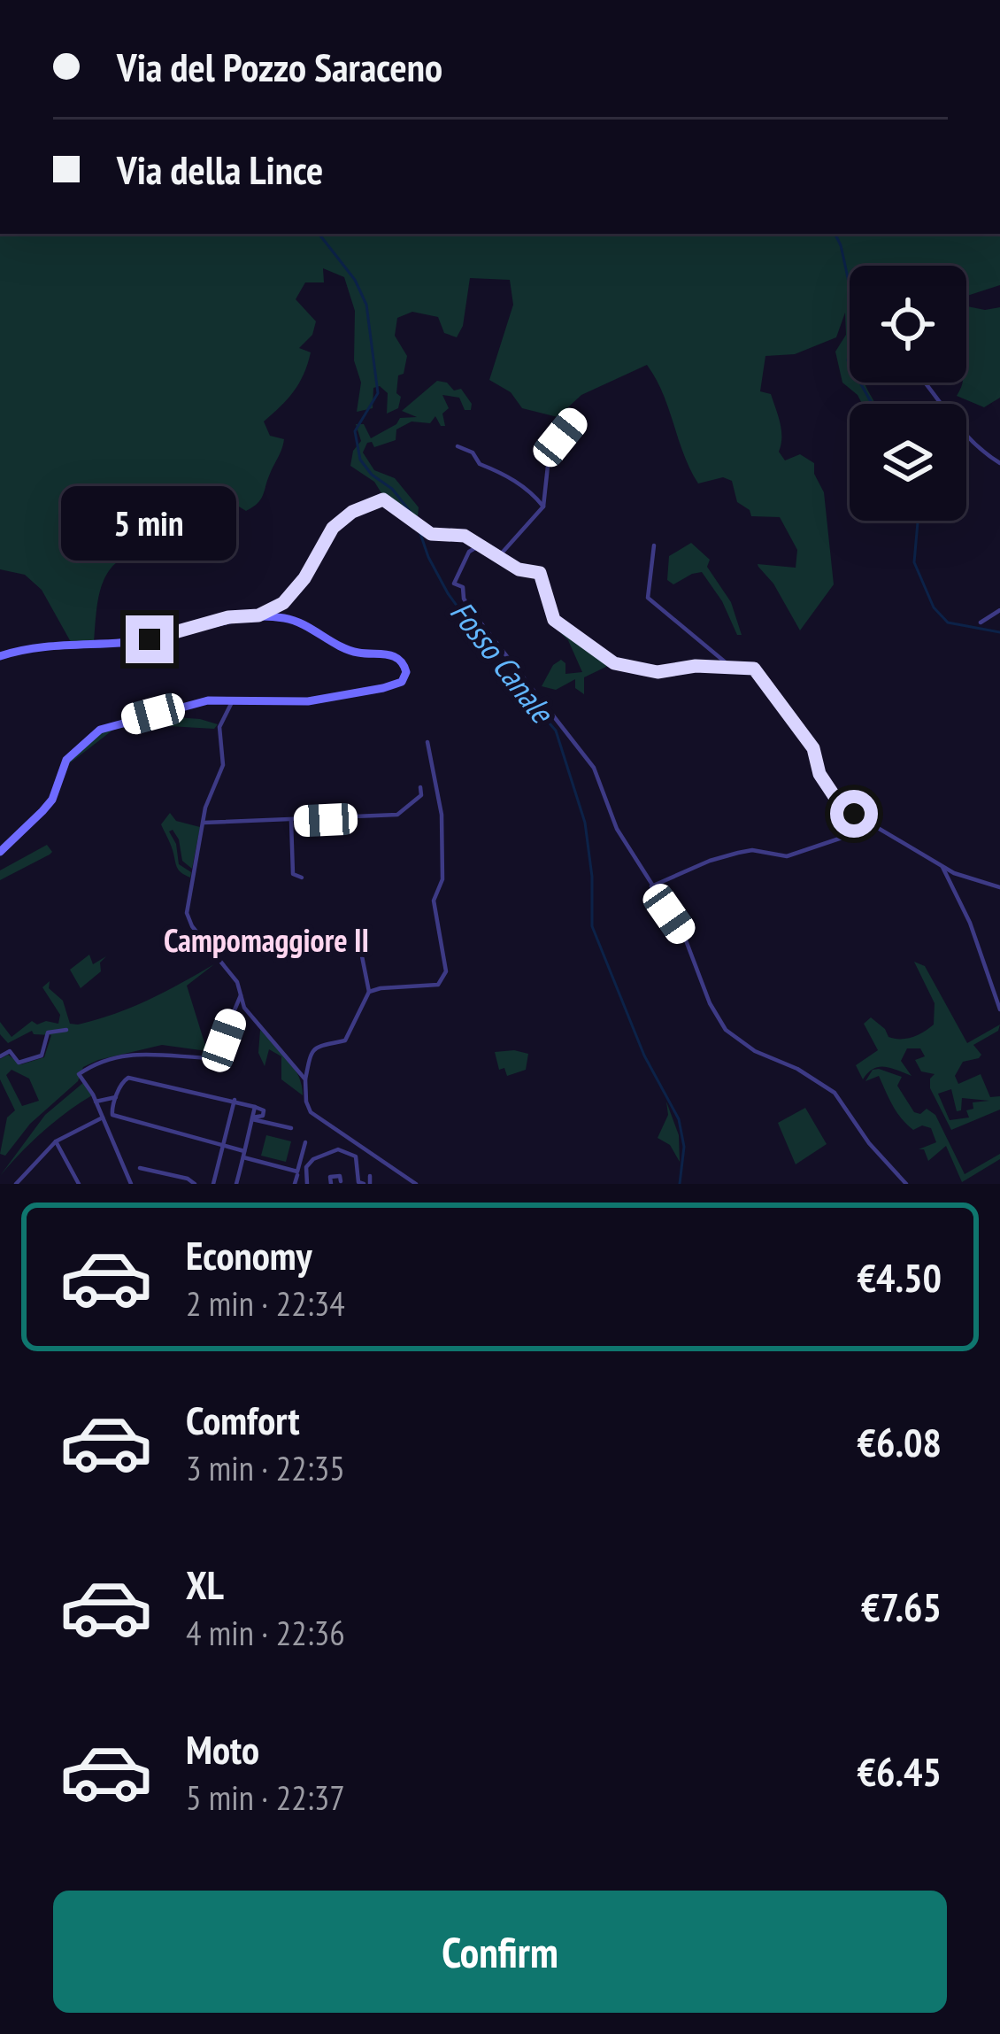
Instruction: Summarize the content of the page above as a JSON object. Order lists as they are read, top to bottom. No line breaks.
{"districts":["Campomaggiore II"],"water":["Fosso Canale"],"page":{"banner":["Via del Pozzo Saraceno","Via della Lince"],"bubble":"5 min","list":[{"name":"Economy","note":"2 min · 22:34","value":"€4.50"},{"name":"Comfort","note":"3 min · 22:35","value":"€6.08"},{"name":"XL","note":"4 min · 22:36","value":"€7.65"},{"name":"Moto","note":"5 min · 22:37","value":"€6.45"}],"buttons":"Confirm"}}
